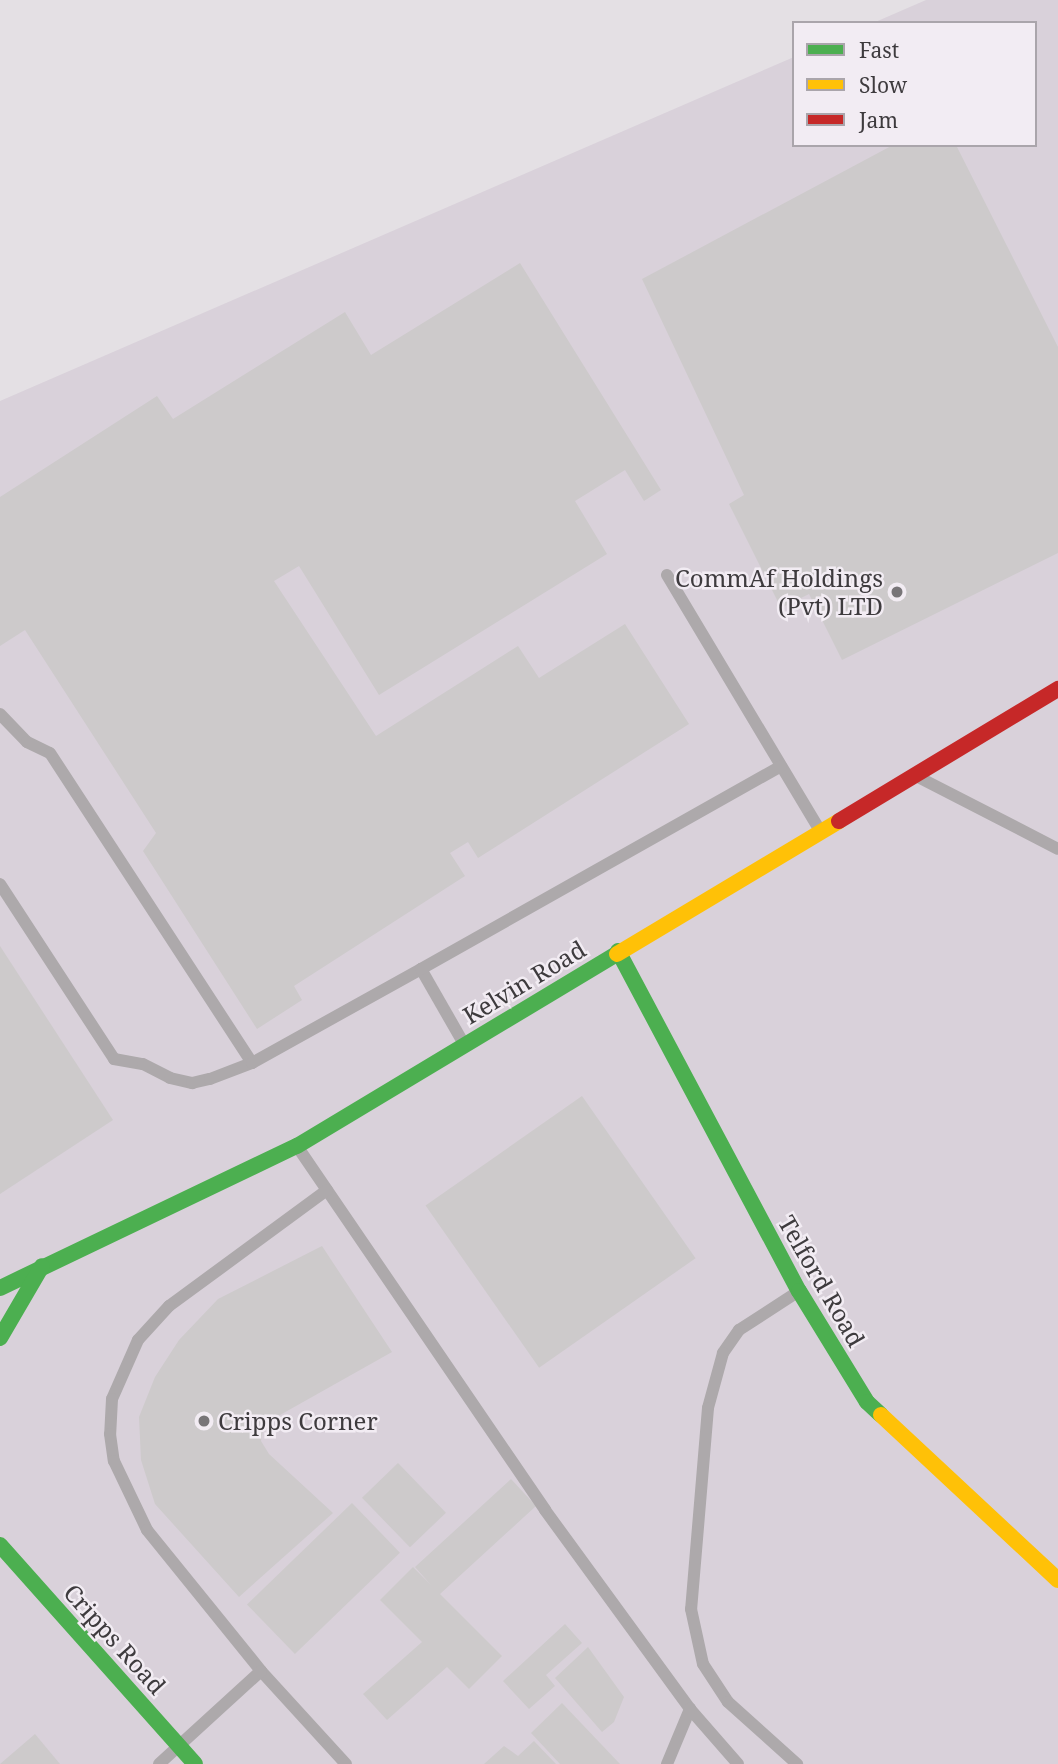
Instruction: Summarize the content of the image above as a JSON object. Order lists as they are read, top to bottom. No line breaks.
{"streets":{"street":["Kelvin Road","Telford Road","Cripps Road"]},"crossings":[["Kelvin Road","Telford Road"]],"places":["CommAf Holdings (Pvt) LTD","Cripps Corner"],"legend":["Fast","Slow","Jam"]}
